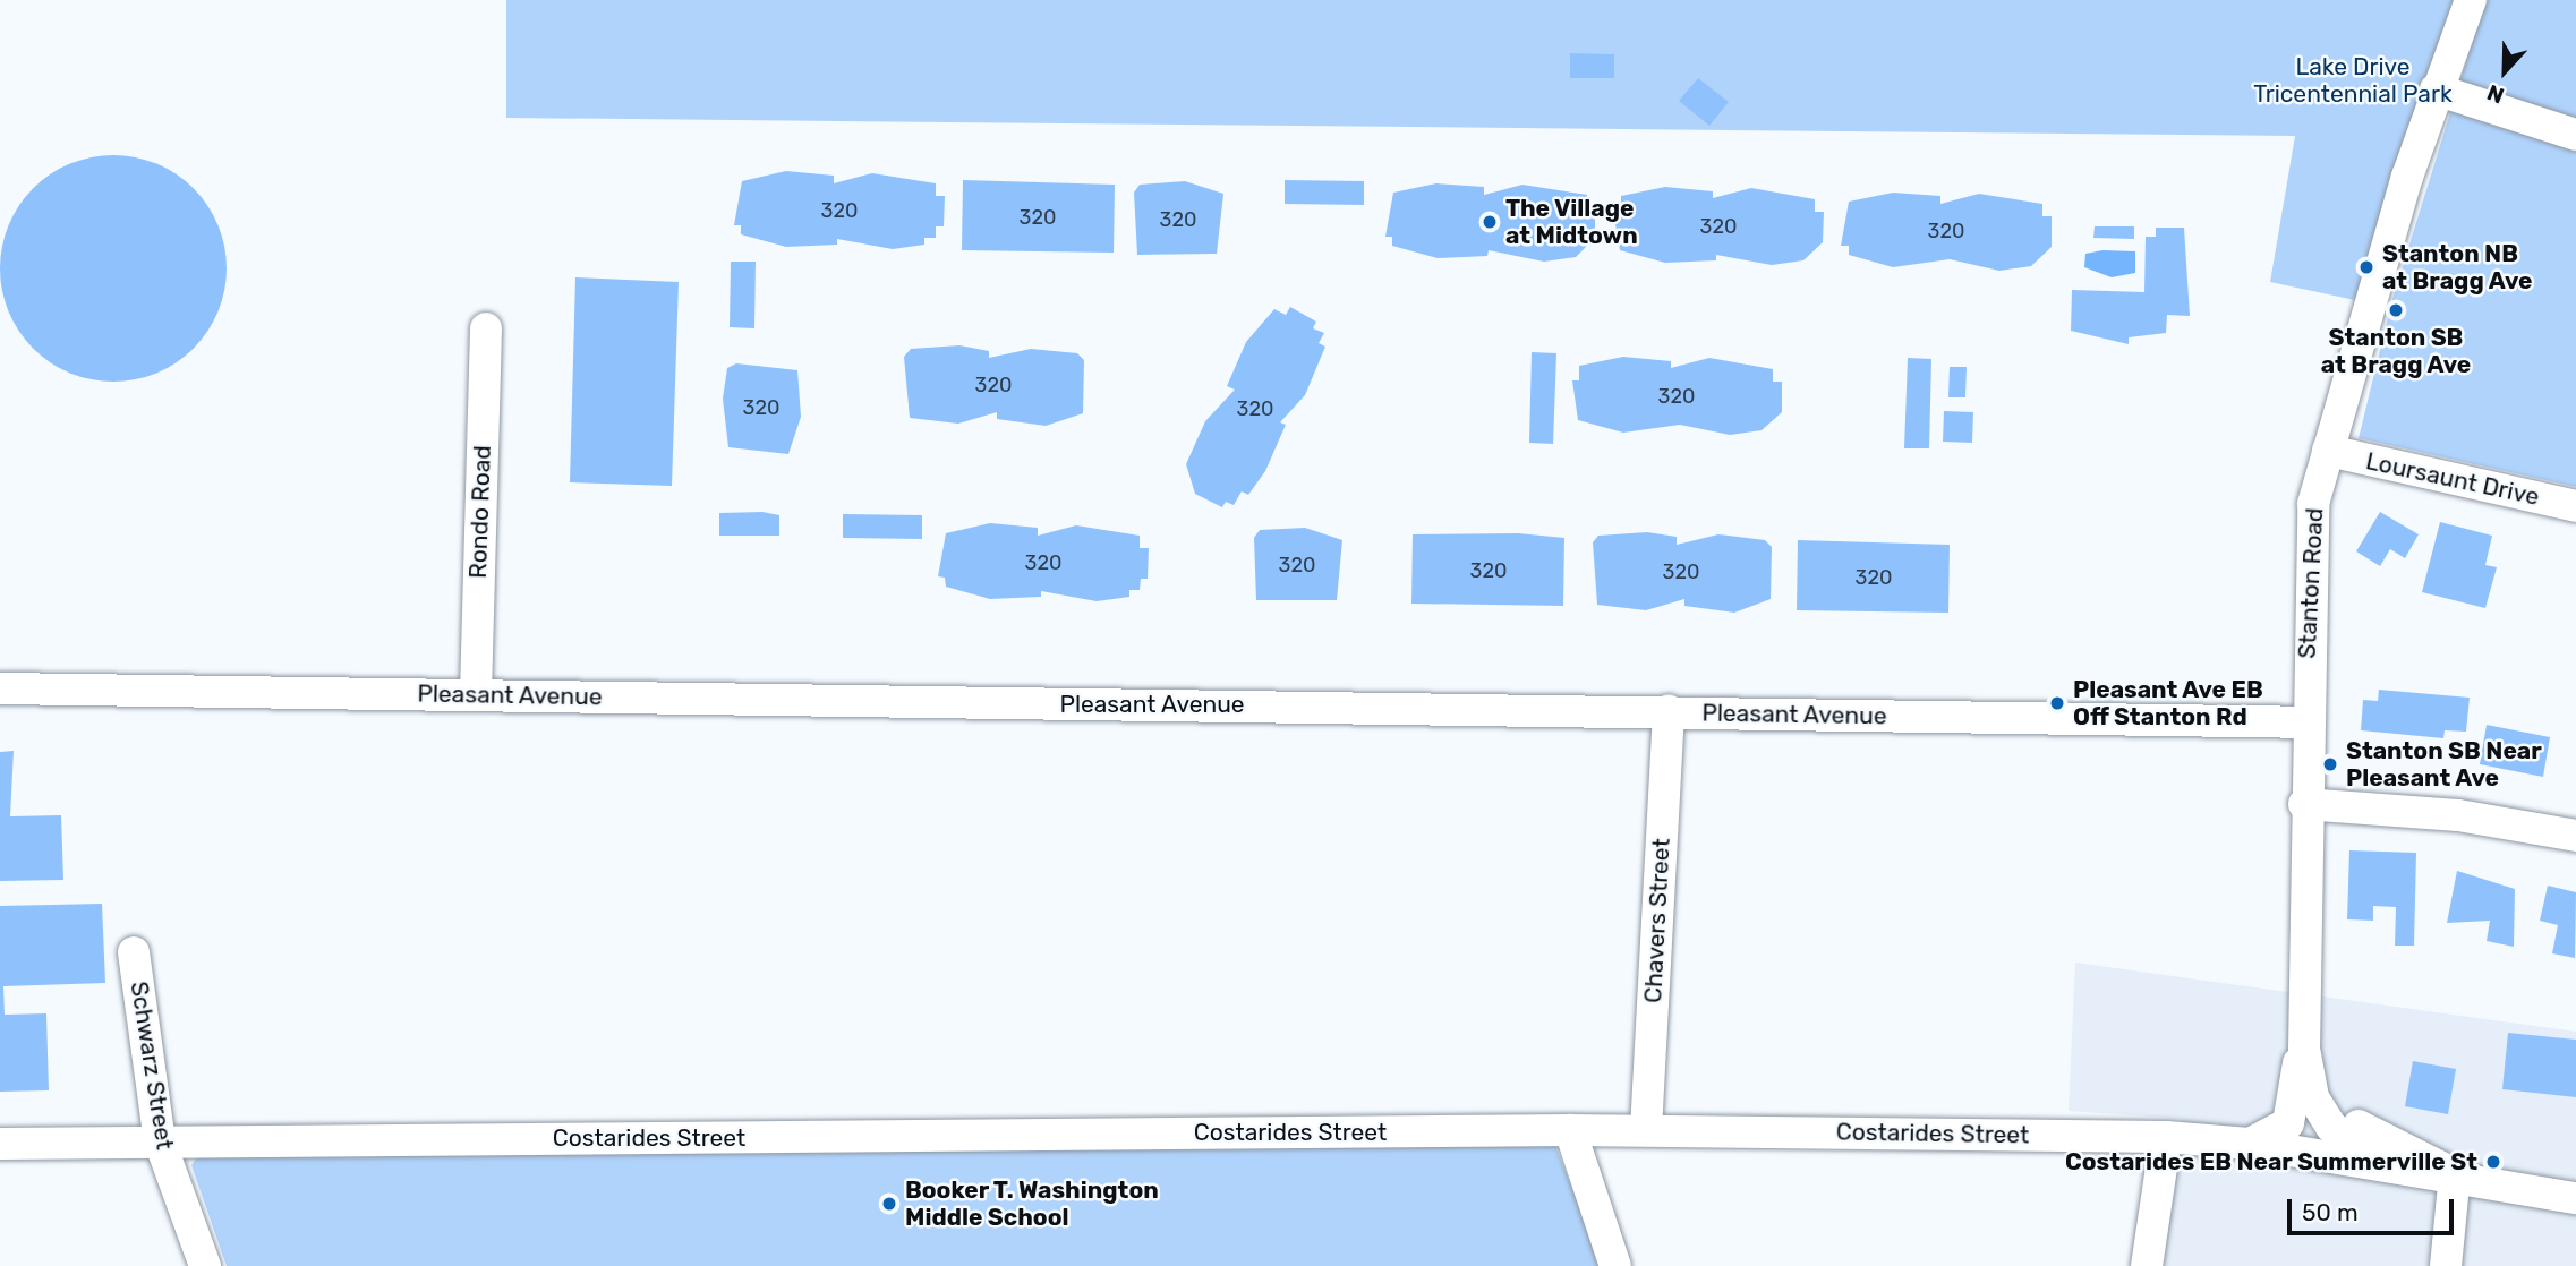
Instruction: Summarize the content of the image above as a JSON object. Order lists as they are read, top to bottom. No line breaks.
{"streets":{"street":["Loursaunt Drive","Rondo Road","Stanton Road","Pleasant Avenue","Chavers Street","Schwarz Street","Costarides Street"]},"crossings":[["Loursaunt Drive","Stanton Road"],["Rondo Road","Pleasant Avenue"],["Stanton Road","Pleasant Avenue"],["Stanton Road","Costarides Street"],["Pleasant Avenue","Chavers Street"],["Chavers Street","Costarides Street"],["Schwarz Street","Costarides Street"]],"parks":["Lake Drive Tricentennial Park"],"places":["The Village at Midtown","Stanton NB at Bragg Ave","Stanton SB at Bragg Ave","Pleasant Ave EB Off Stanton Rd","Stanton SB Near Pleasant Ave","Costarides EB Near Summerville St","Booker T. Washington Middle School"],"house_numbers":["320","320","320","320","320","320","320","320","320","320","320","320","320","320"],"scale_bar":"50 m","north":"bottom"}
